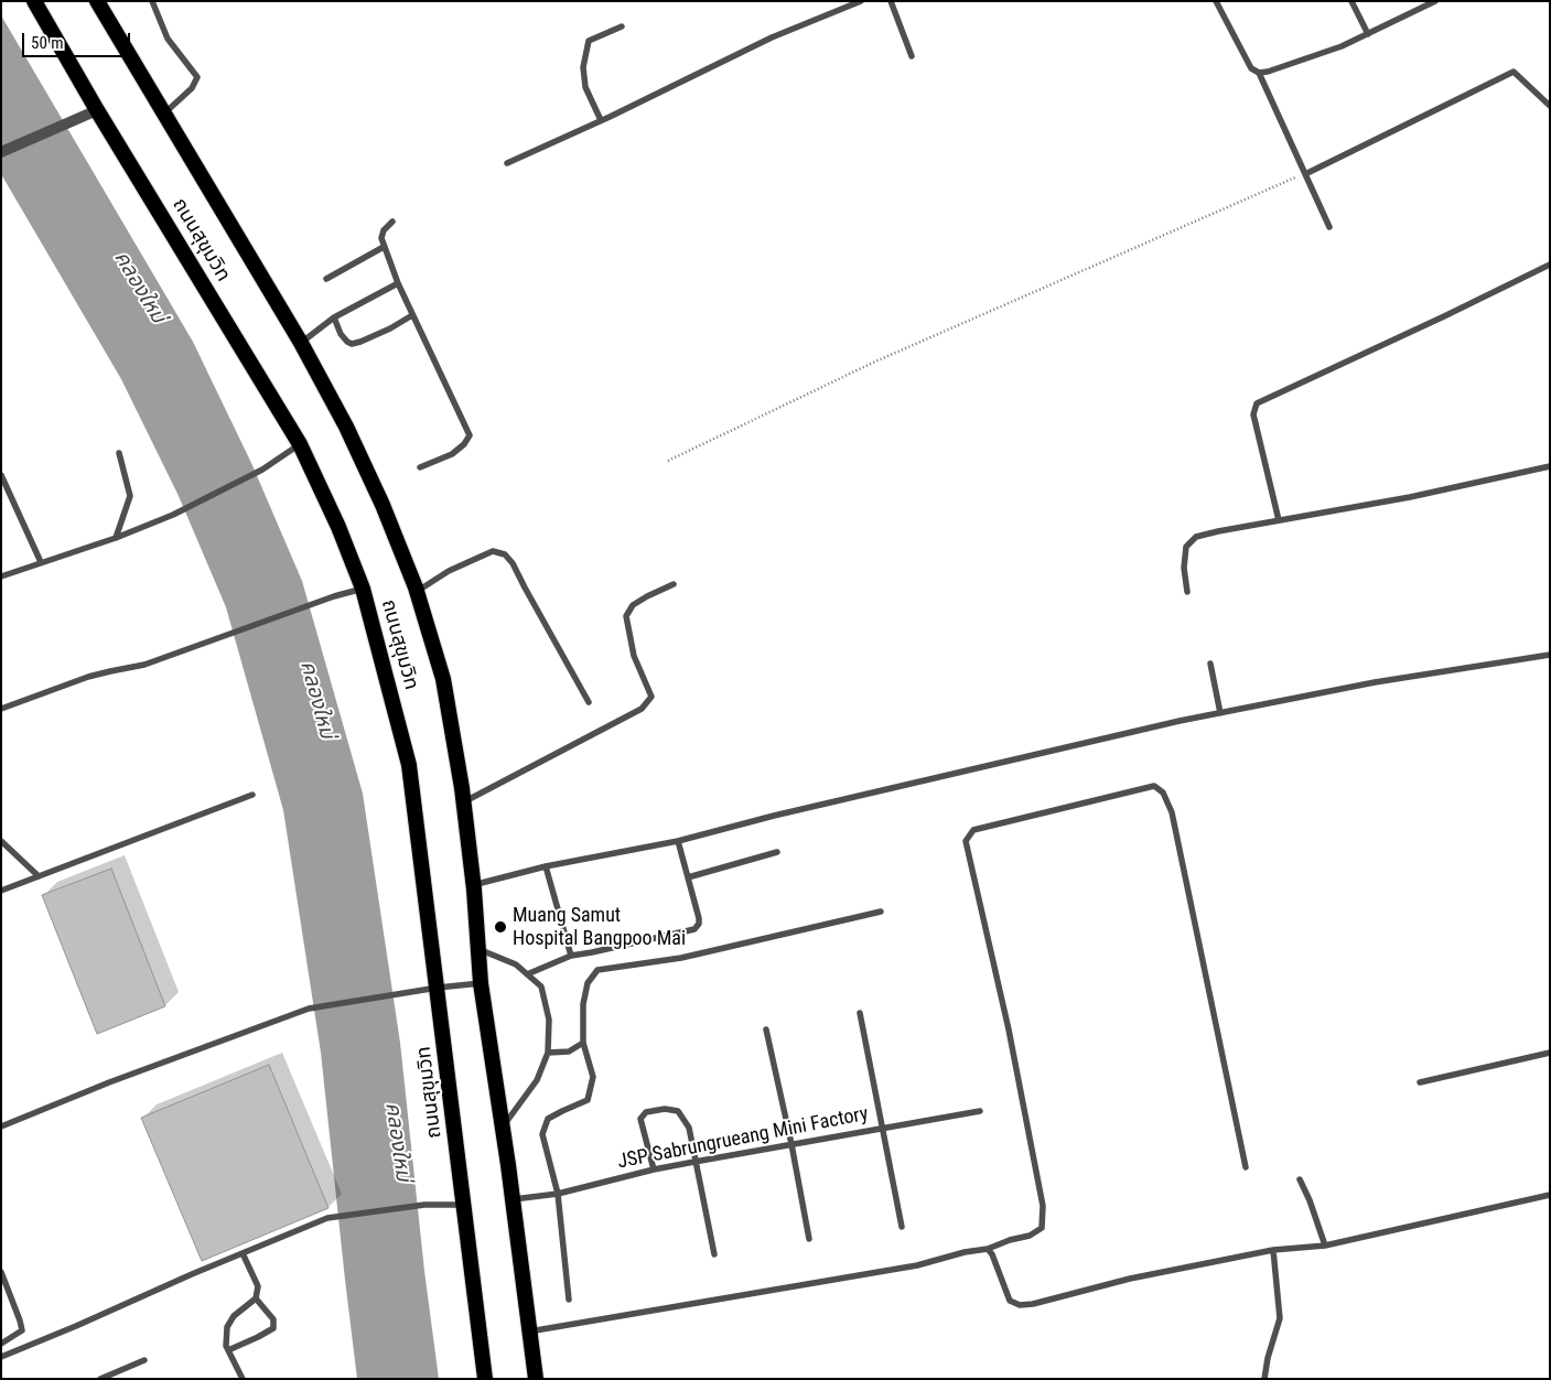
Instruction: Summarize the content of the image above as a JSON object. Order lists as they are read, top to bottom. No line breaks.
{"streets":{"highway":["ถนนสุขุมวิท"],"lane":["JSP Sabrungrueang Mini Factory"]},"crossings":[["ถนนสุขุมวิท","JSP Sabrungrueang Mini Factory"]],"water":["คลองใหม่"],"places":["Muang Samut Hospital Bangpoo Mai"],"scale_bar":"50 m"}
